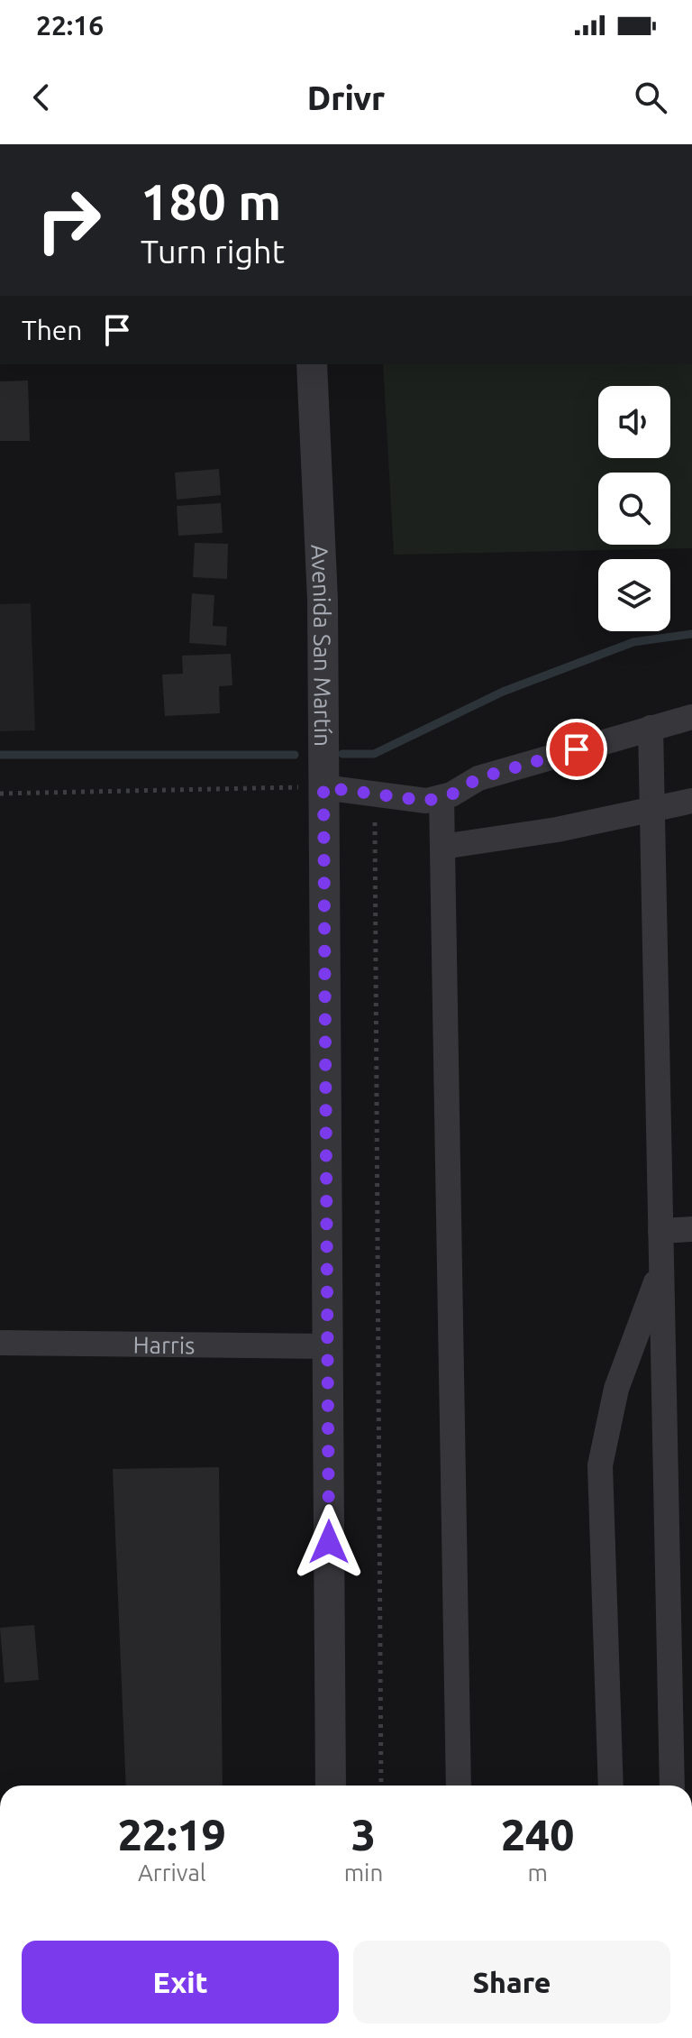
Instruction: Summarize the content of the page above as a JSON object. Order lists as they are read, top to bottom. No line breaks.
{"streets":{"street":["Avenida San Martín","Harris"]},"crossings":[["Avenida San Martín","Harris"]],"page":{"status":"22:16","header":"Drivr","turn":["180 m","Turn right"],"then":"Then","eta":["22:19","Arrival","3","min","240","m"],"buttons":["Exit","Share"]}}
